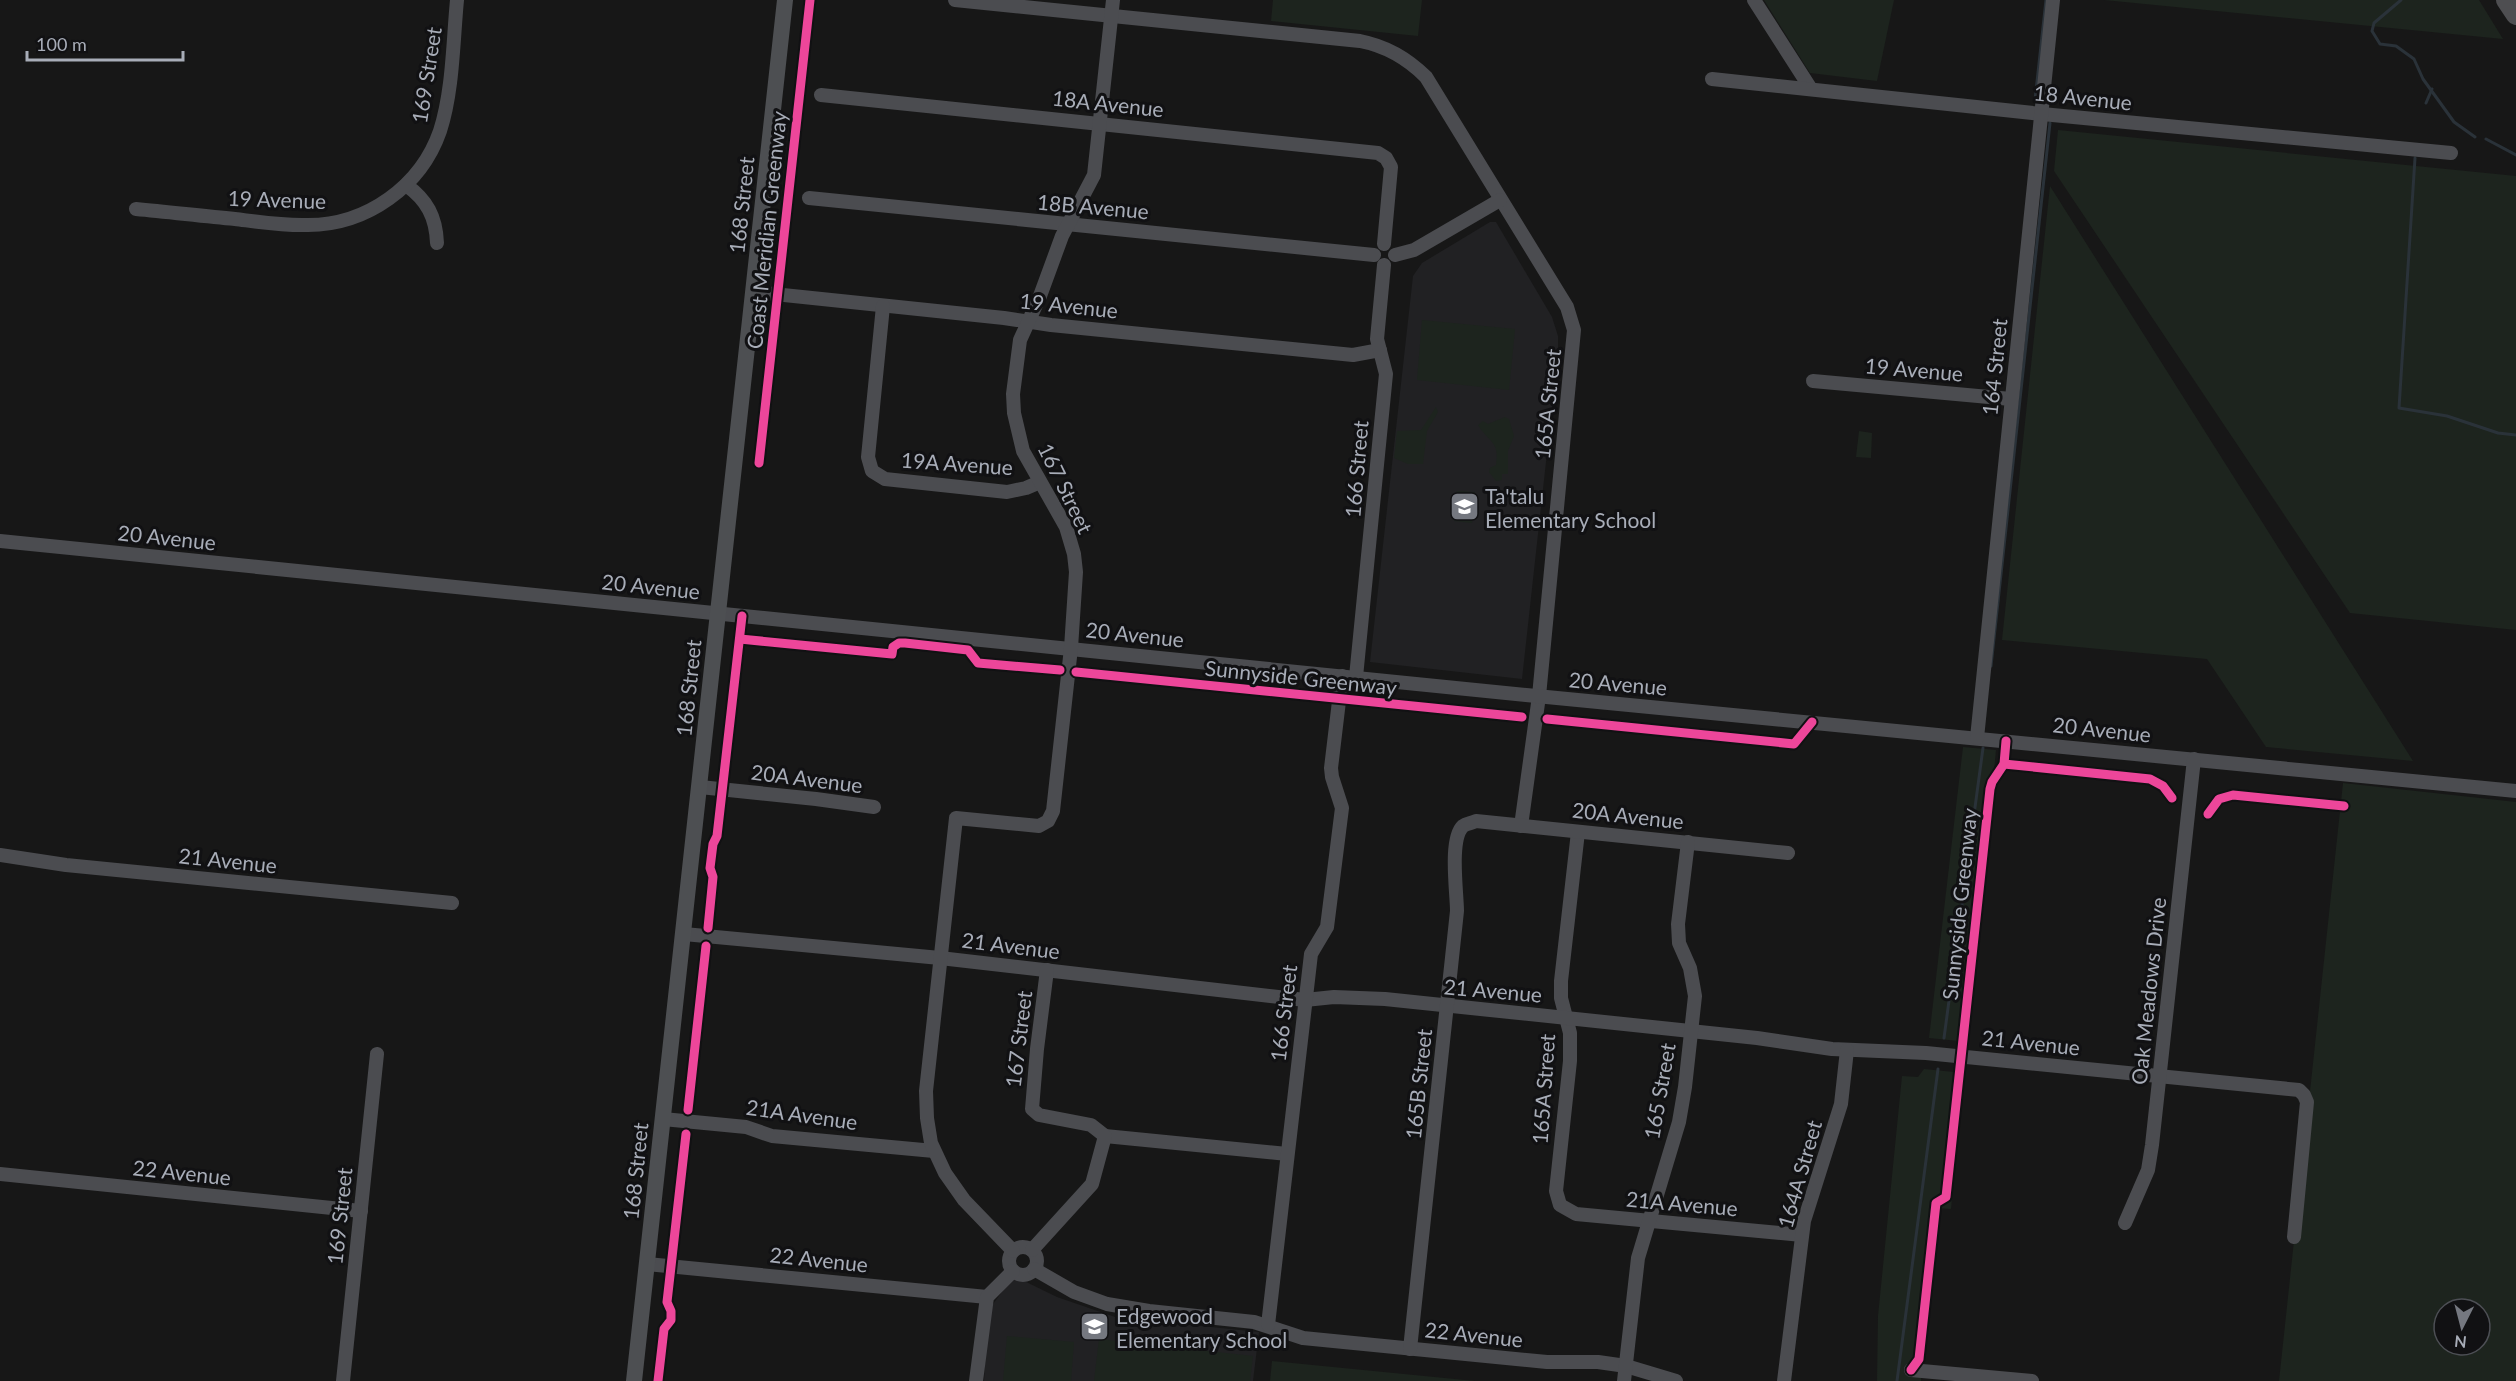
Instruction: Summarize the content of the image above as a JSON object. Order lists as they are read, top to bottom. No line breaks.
{"streets":{"main road":["168 Street"],"street":["169 Street","18 Avenue","18A Avenue","19 Avenue","18B Avenue","164 Street","165A Street","19A Avenue","166 Street","167 Street","20 Avenue","20A Avenue","21 Avenue","Oak Meadows Drive","165B Street","165 Street","21A Avenue","22 Avenue","164A Street"],"cycle path":["Coast Meridian Greenway","Sunnyside Greenway"]},"crossings":[["169 Street","19 Avenue"],["169 Street","22 Avenue"],["18 Avenue","164 Street"],["18A Avenue","18B Avenue"],["18A Avenue","166 Street"],["18A Avenue","167 Street"],["19 Avenue","168 Street"],["19 Avenue","164 Street"],["19 Avenue","19A Avenue"],["19 Avenue","166 Street"],["19 Avenue","167 Street"],["168 Street","20 Avenue"],["168 Street","20A Avenue"],["168 Street","21 Avenue"],["168 Street","21A Avenue"],["168 Street","22 Avenue"],["18B Avenue","166 Street"],["18B Avenue","167 Street"],["164 Street","20 Avenue"],["165A Street","167 Street"],["165A Street","20 Avenue"],["165A Street","20A Avenue"],["165A Street","21 Avenue"],["165A Street","21A Avenue"],["19A Avenue","167 Street"],["166 Street","20 Avenue"],["166 Street","21 Avenue"],["166 Street","22 Avenue"],["167 Street","20 Avenue"],["167 Street","21 Avenue"],["20 Avenue","Oak Meadows Drive"],["20A Avenue","165B Street"],["20A Avenue","165 Street"],["21 Avenue","Oak Meadows Drive"],["21 Avenue","165B Street"],["21 Avenue","165 Street"],["21 Avenue","164A Street"],["165B Street","22 Avenue"],["165 Street","21A Avenue"],["165 Street","22 Avenue"],["21A Avenue","164A Street"]],"places":{"school or university":["Ta'talu Elementary School","Edgewood Elementary School"]},"scale_bar":"100 m","north":"bottom"}
